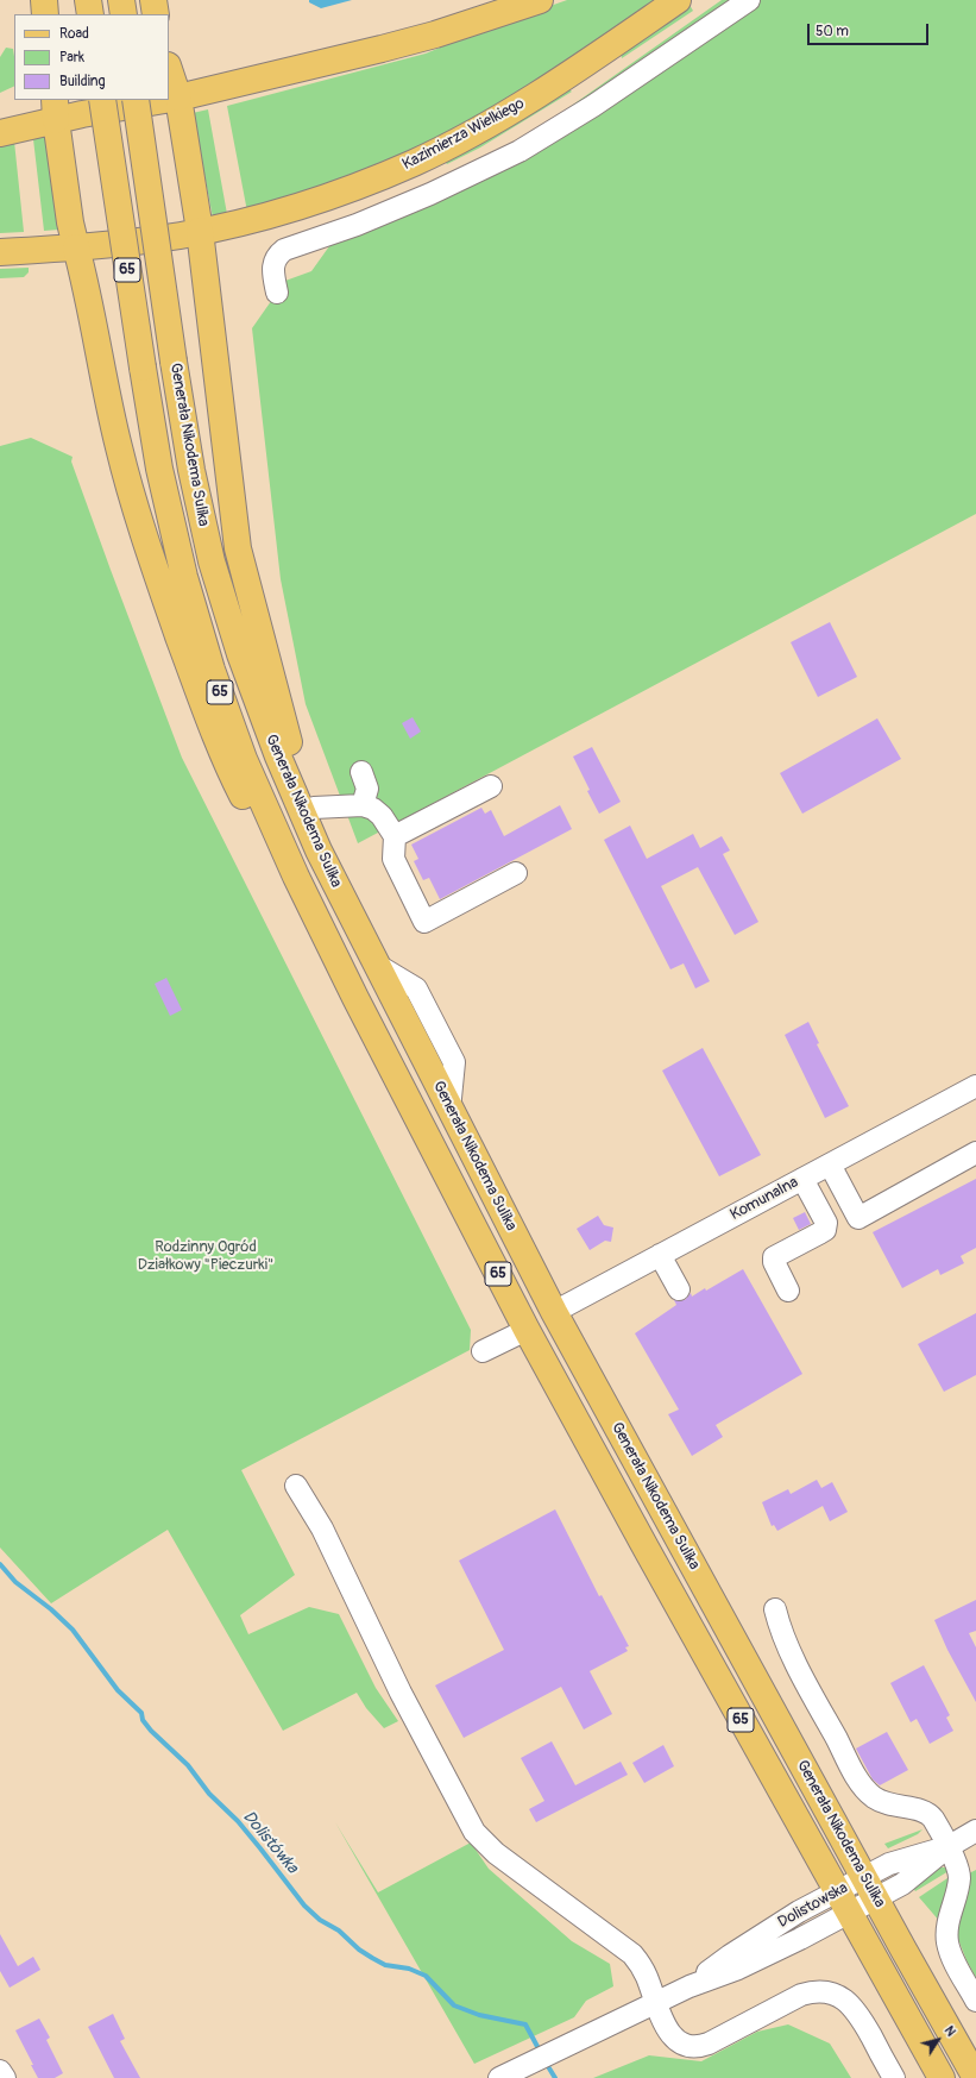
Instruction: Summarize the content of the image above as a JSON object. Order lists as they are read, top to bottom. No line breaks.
{"streets":{"main road":["Kazimierza Wielkiego","65","Generała Nikodema Sulika"],"street":["Komunalna","Dolistowska"]},"crossings":[["Generała Nikodema Sulika","Komunalna"],["Generała Nikodema Sulika","Dolistowska"]],"water":["Dolistówka"],"parks":["Rodzinny Ogród Działkowy \"Pieczurki\""],"legend":["Road","Park","Building"],"scale_bar":"50 m","north":"top right"}
